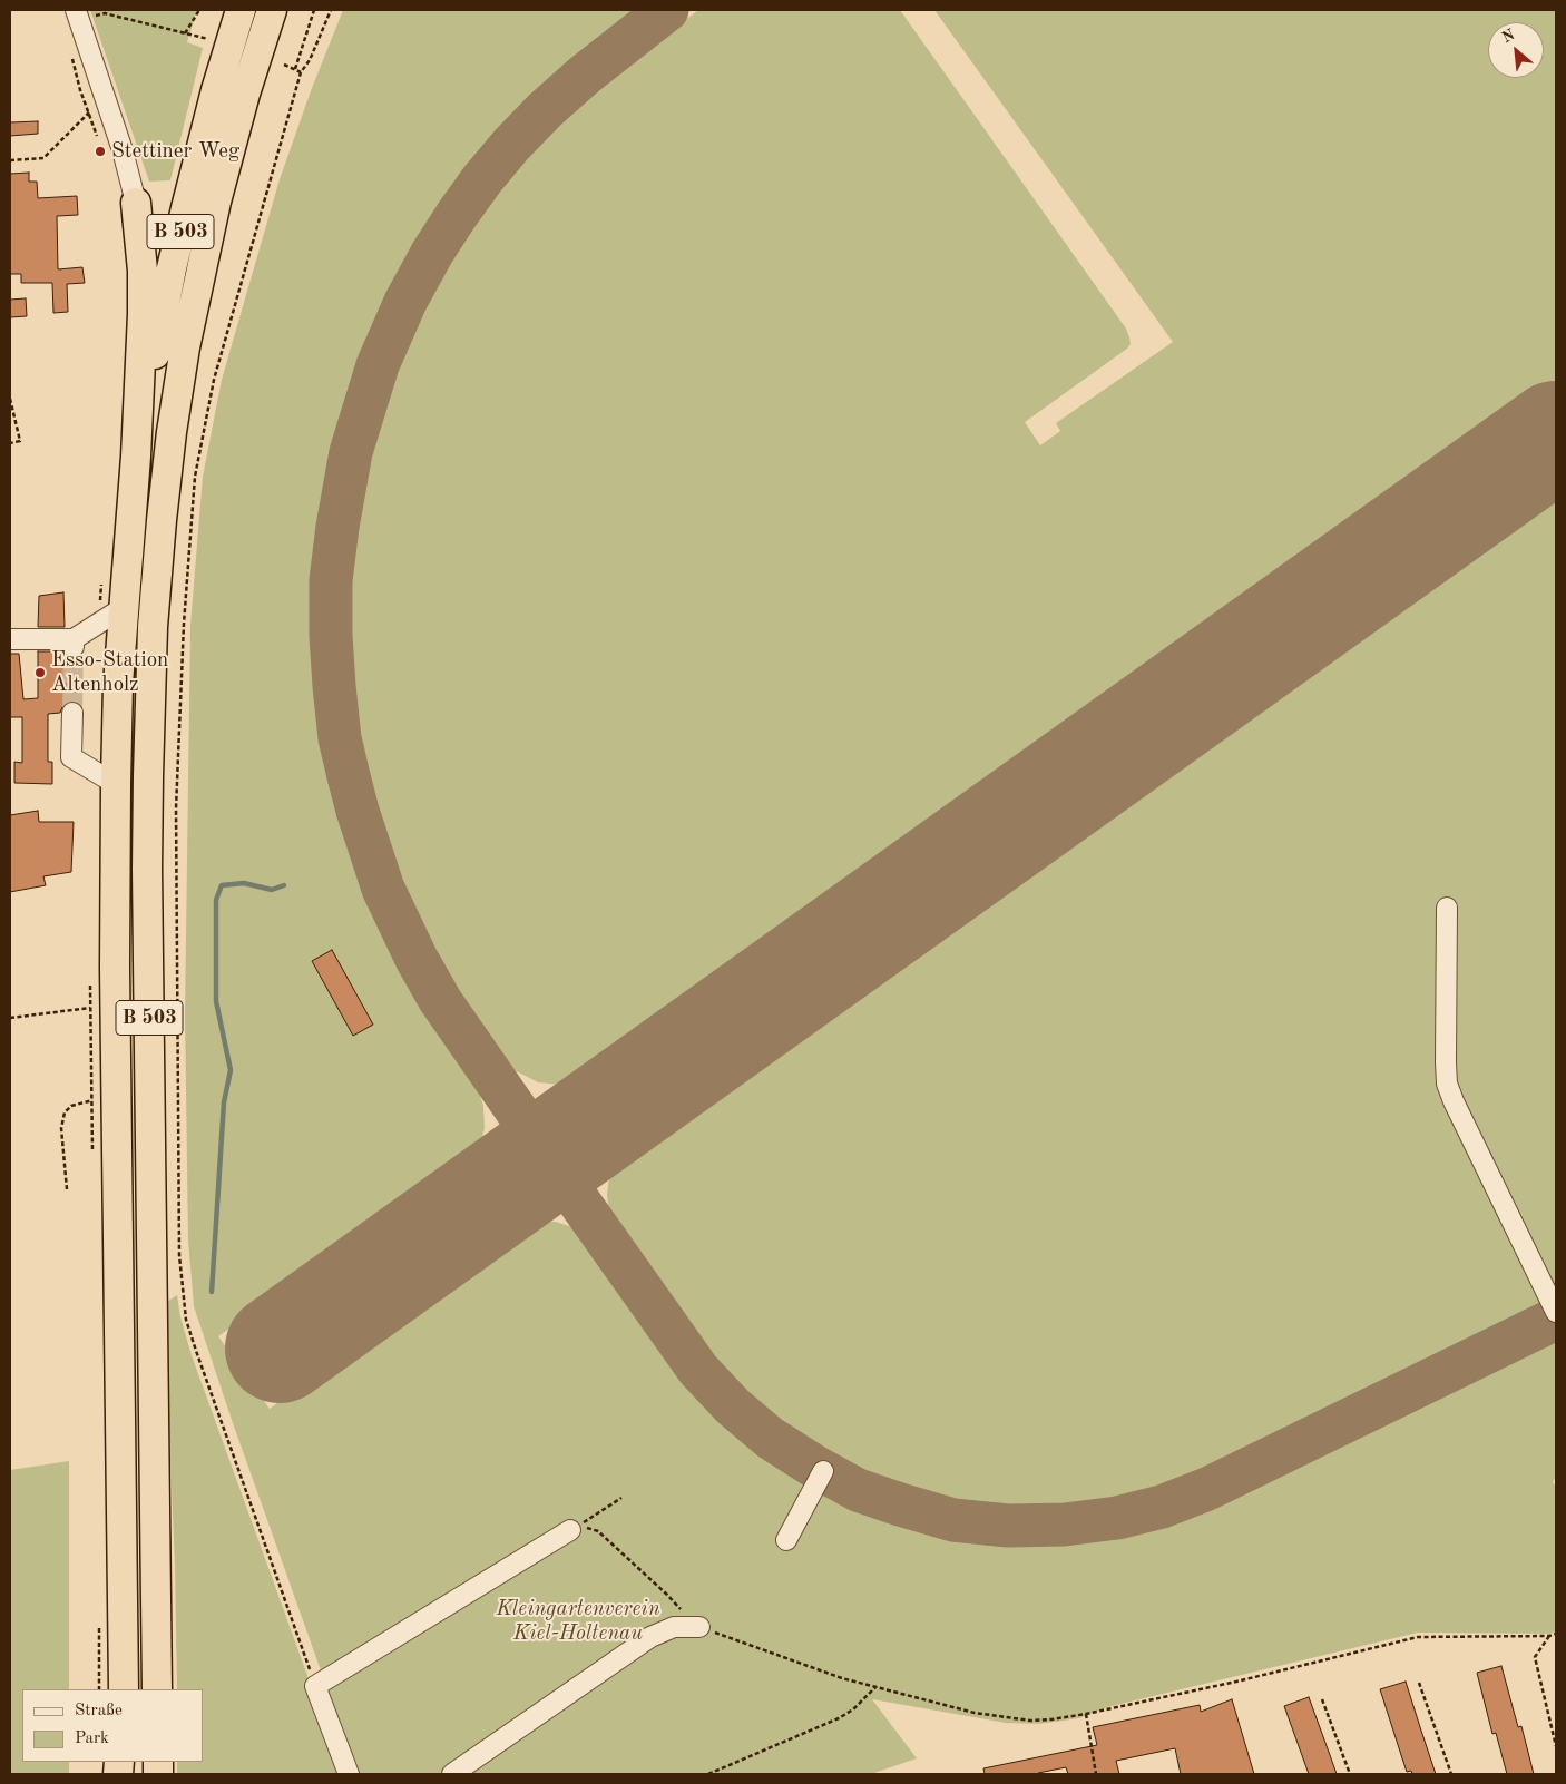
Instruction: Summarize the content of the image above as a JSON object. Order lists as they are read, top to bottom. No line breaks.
{"streets":{"highway":["B 503"]},"parks":["Kleingartenverein Kiel-Holtenau"],"places":["Stettiner Weg","Esso-Station Altenholz"],"legend":["Straße","Park"],"north":"top left"}
